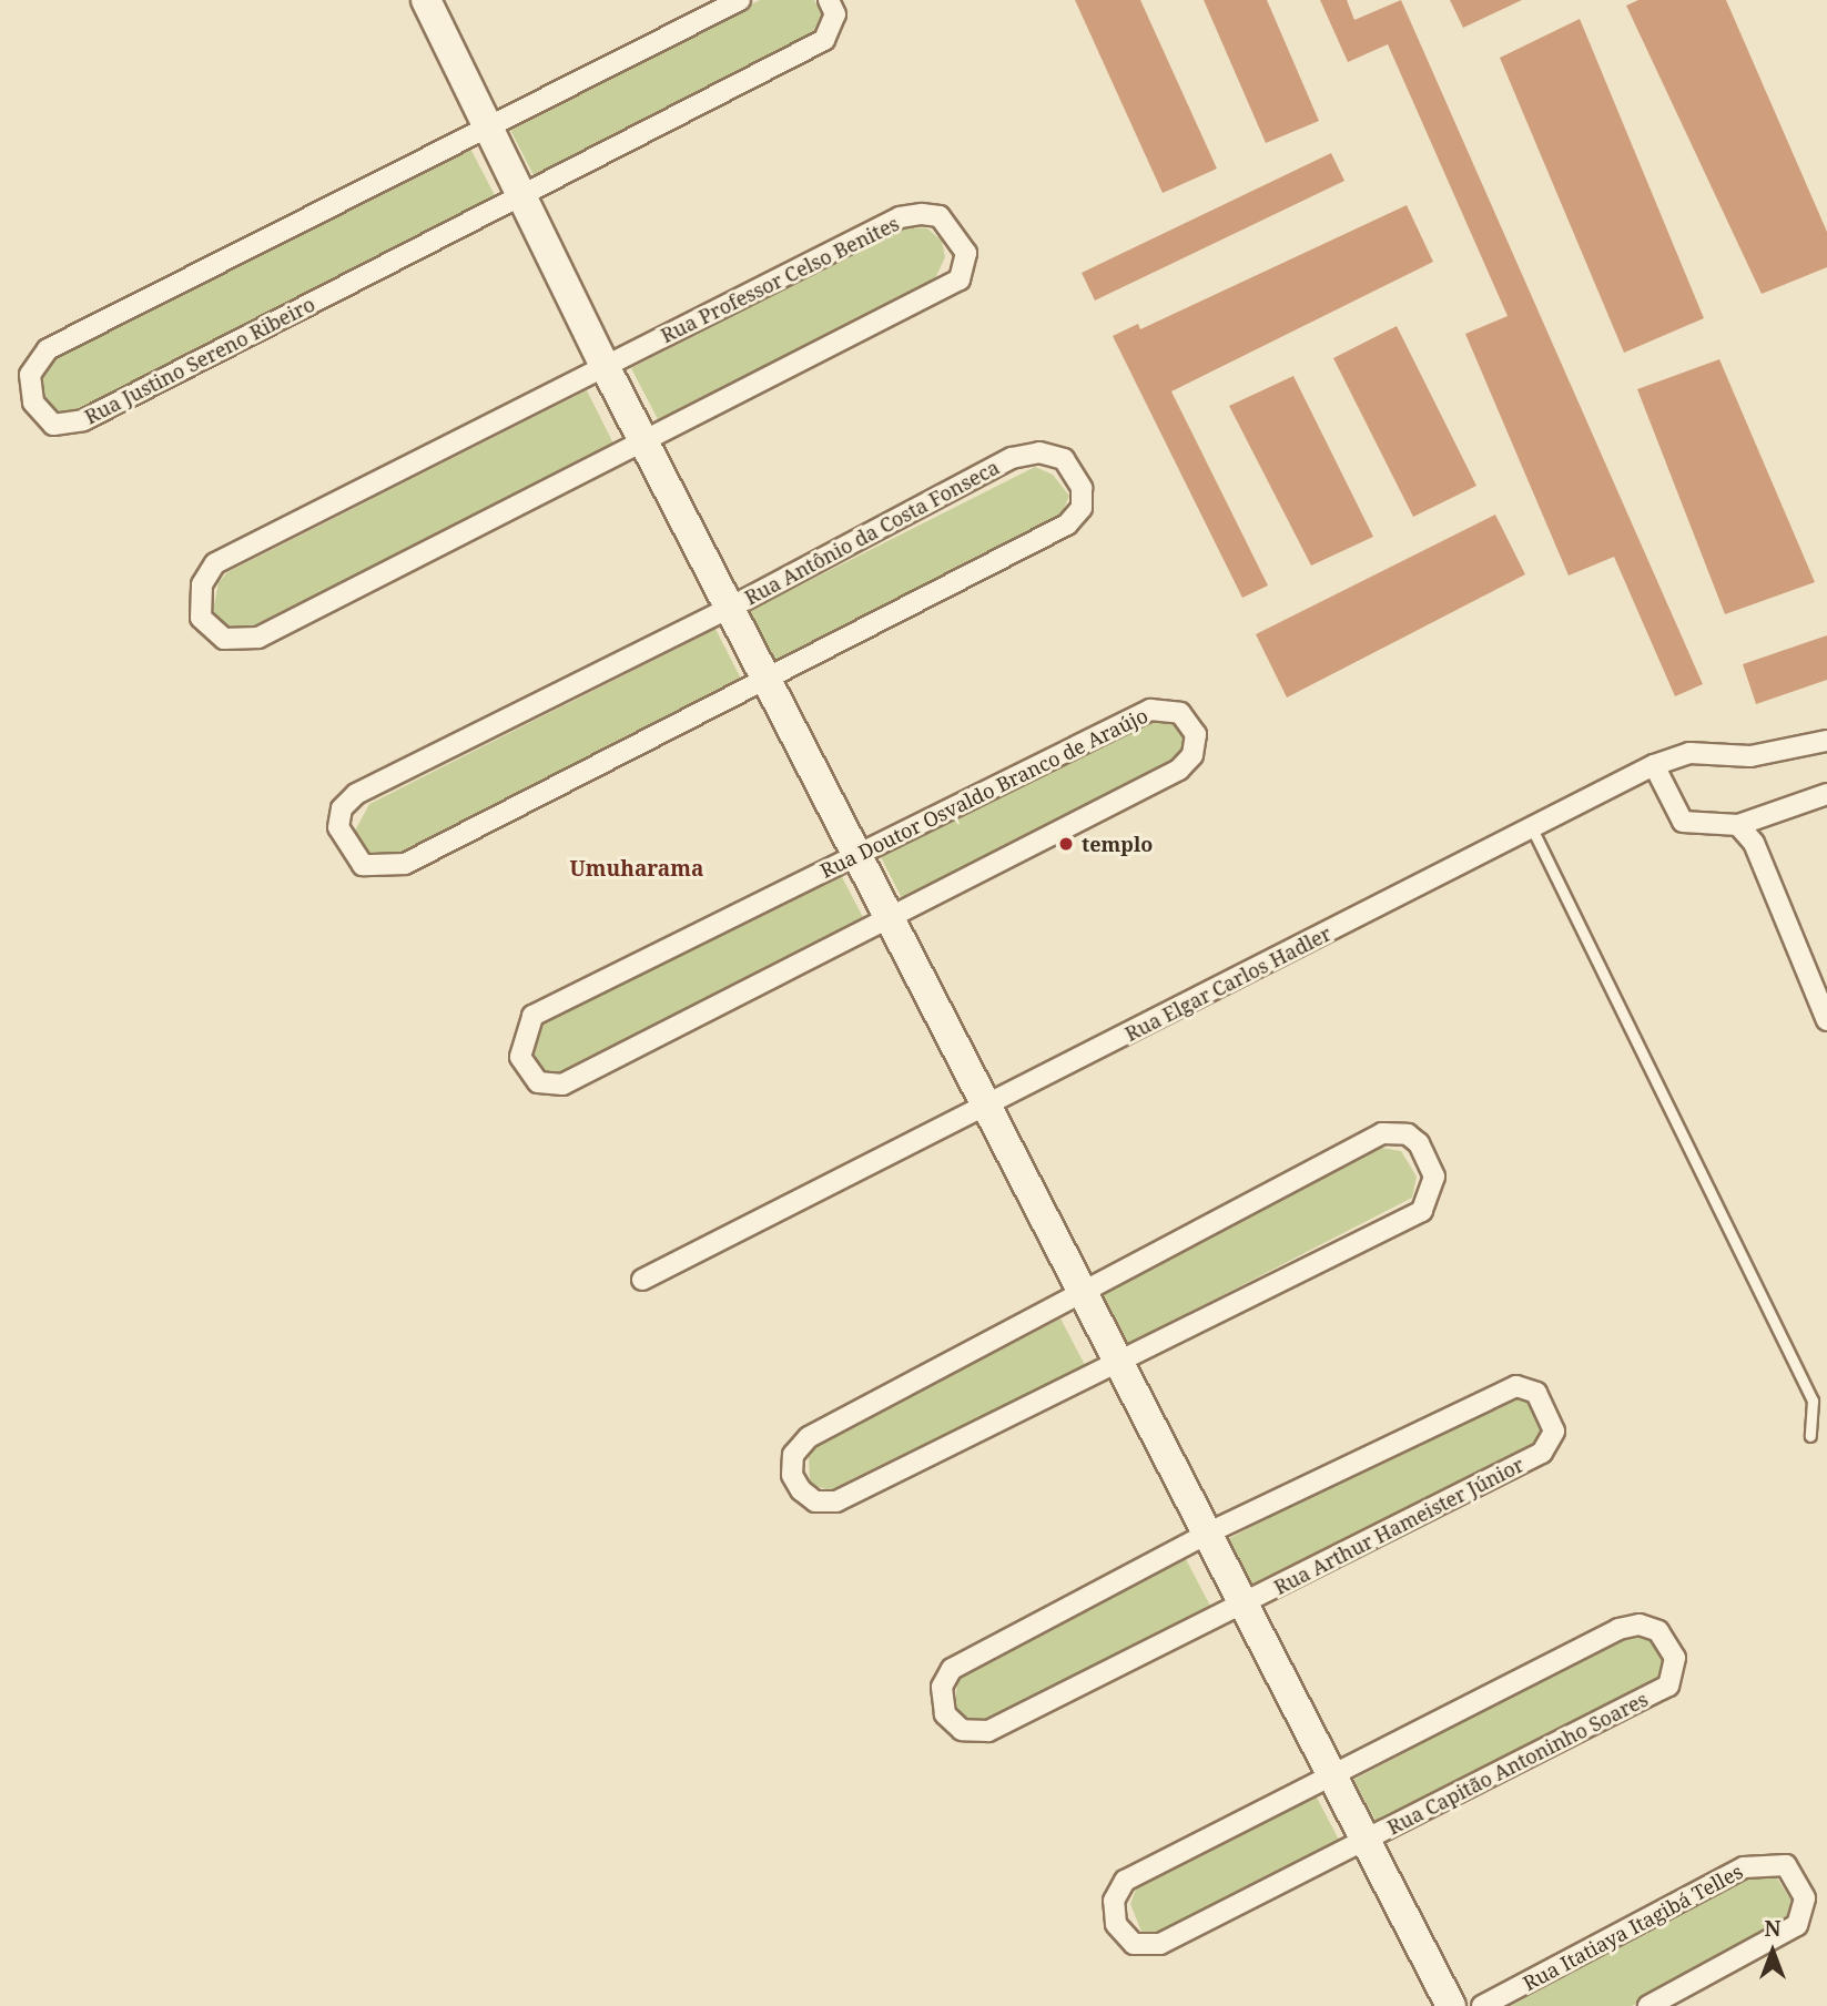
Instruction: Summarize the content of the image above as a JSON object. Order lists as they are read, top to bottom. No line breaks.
{"streets":{"street":["Rua Professor Celso Benites","Rua Justino Sereno Ribeiro","Rua Antônio da Costa Fonseca","Rua Doutor Osvaldo Branco de Araújo","Rua Elgar Carlos Hadler","Rua Arthur Hameister Júnior","Rua Capitão Antoninho Soares","Rua Itatiaya Itagibá Telles"]},"districts":["Umuharama"],"places":["templo"],"north":"top"}
